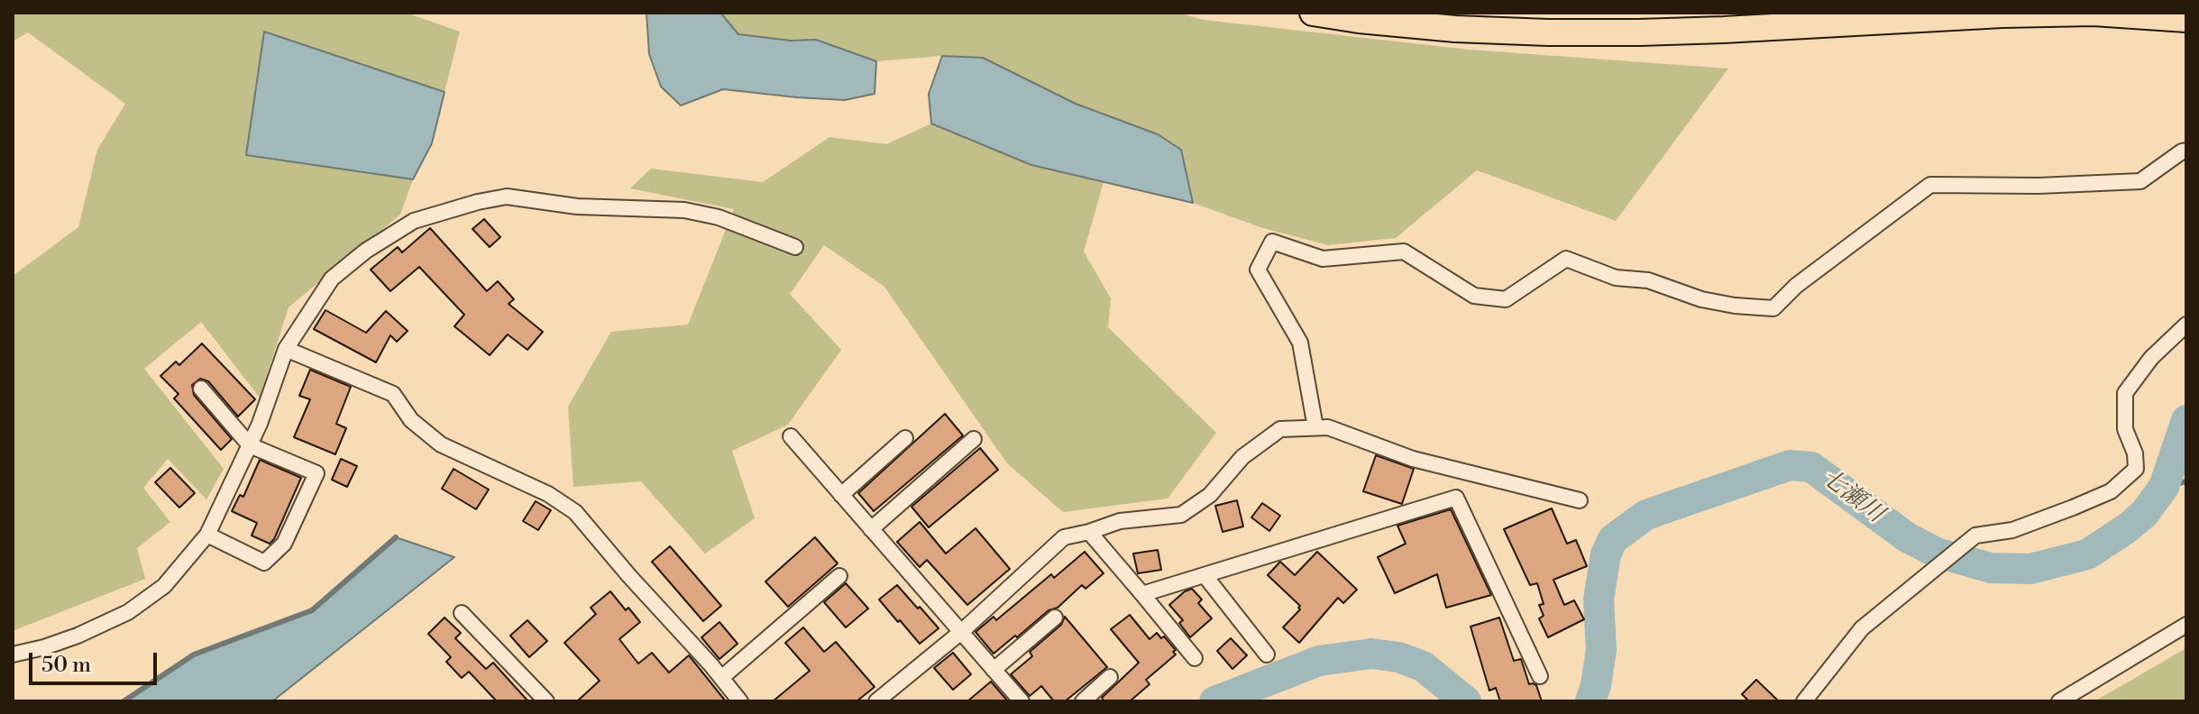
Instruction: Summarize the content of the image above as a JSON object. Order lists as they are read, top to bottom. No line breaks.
{"water":["七瀬川"],"scale_bar":"50 m"}
